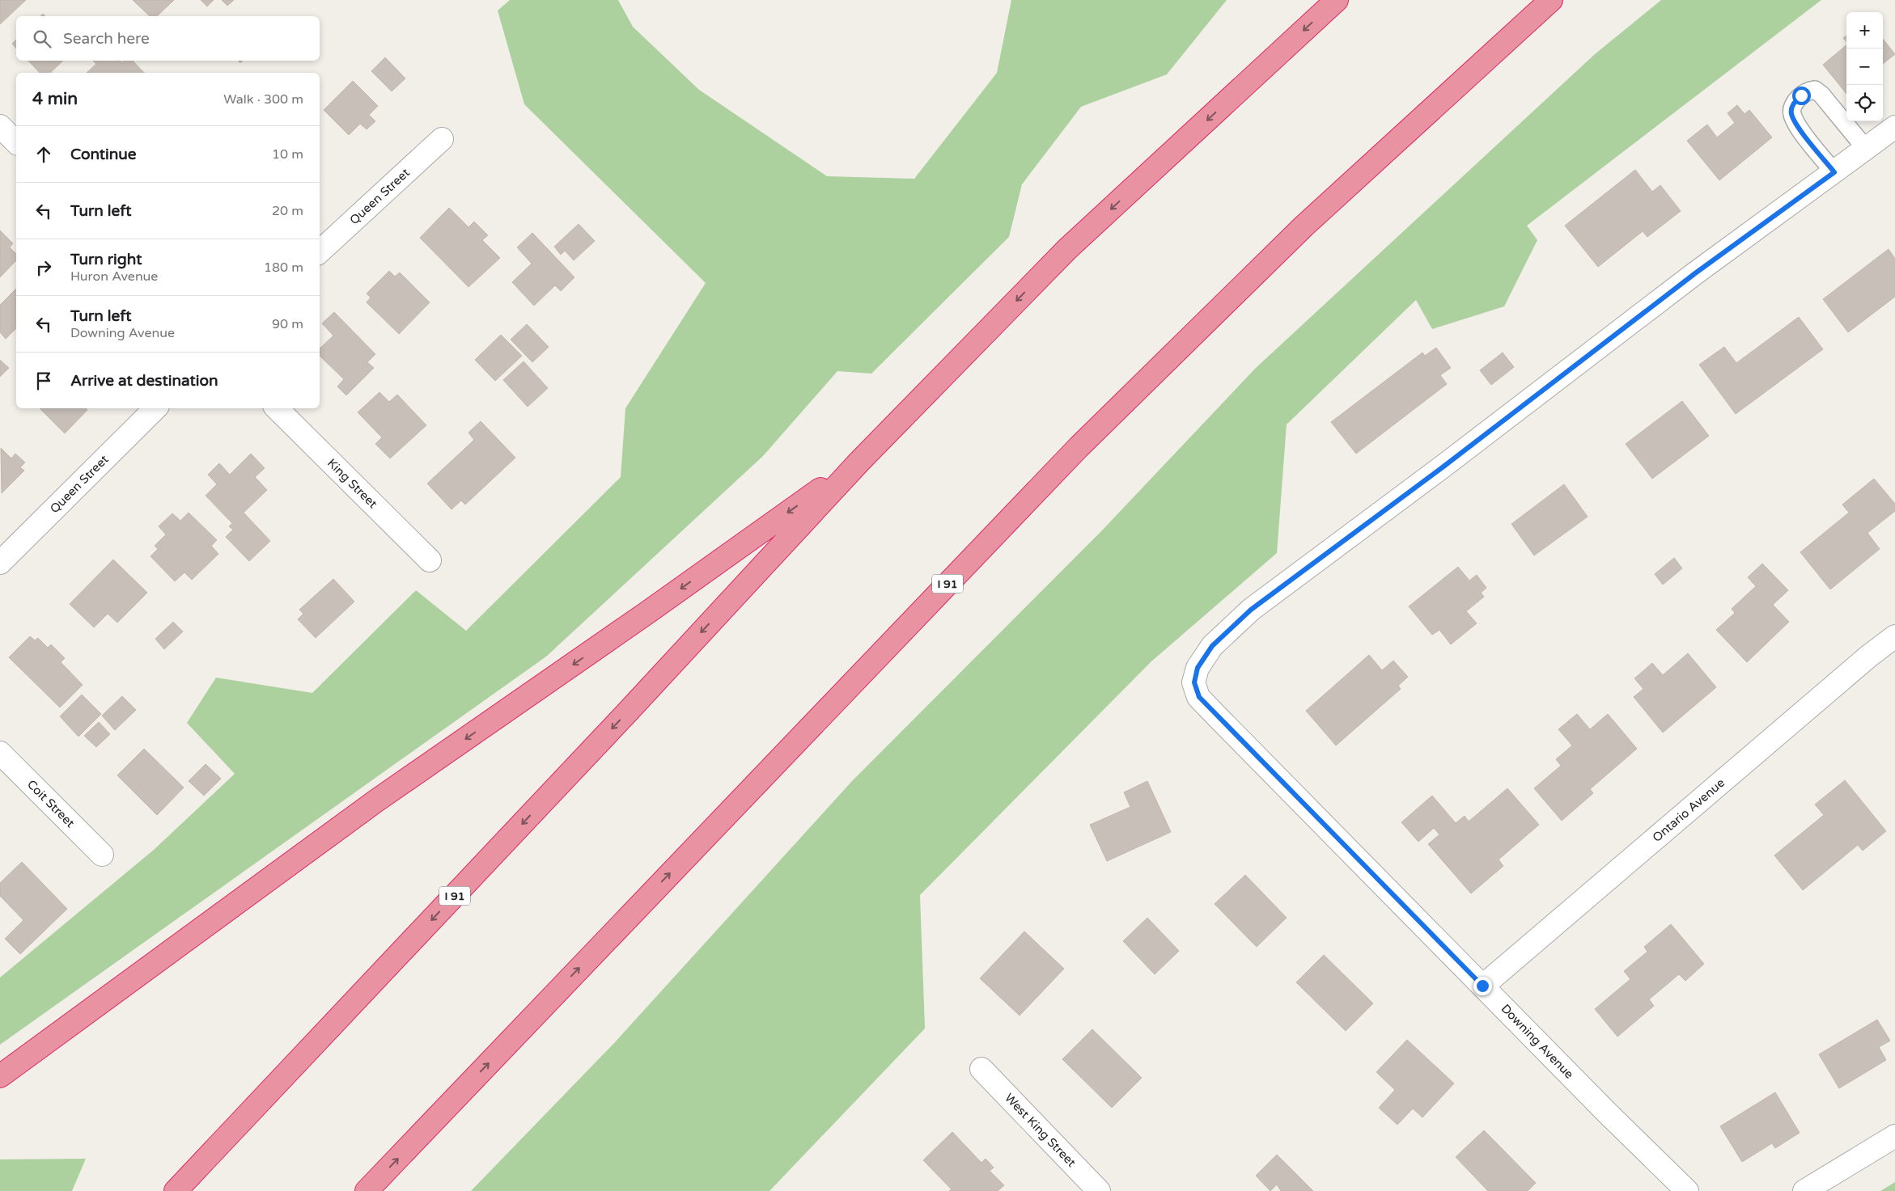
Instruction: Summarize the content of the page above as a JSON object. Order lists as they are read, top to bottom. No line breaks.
{"streets":{"highway":["I 91"],"street":["Queen Street","King Street","Coit Street","Ontario Avenue","Downing Avenue","West King Street"]},"crossings":[["Ontario Avenue","Downing Avenue"]],"page":{"map_buttons":["+","−"],"search":"Search here","heading":["4 min","Walk · 300 m"],"list":[["Continue","10 m"],["Turn left","20 m"],["Turn right","Huron Avenue","180 m"],["Turn left","Downing Avenue","90 m"],"Arrive at destination"]}}
